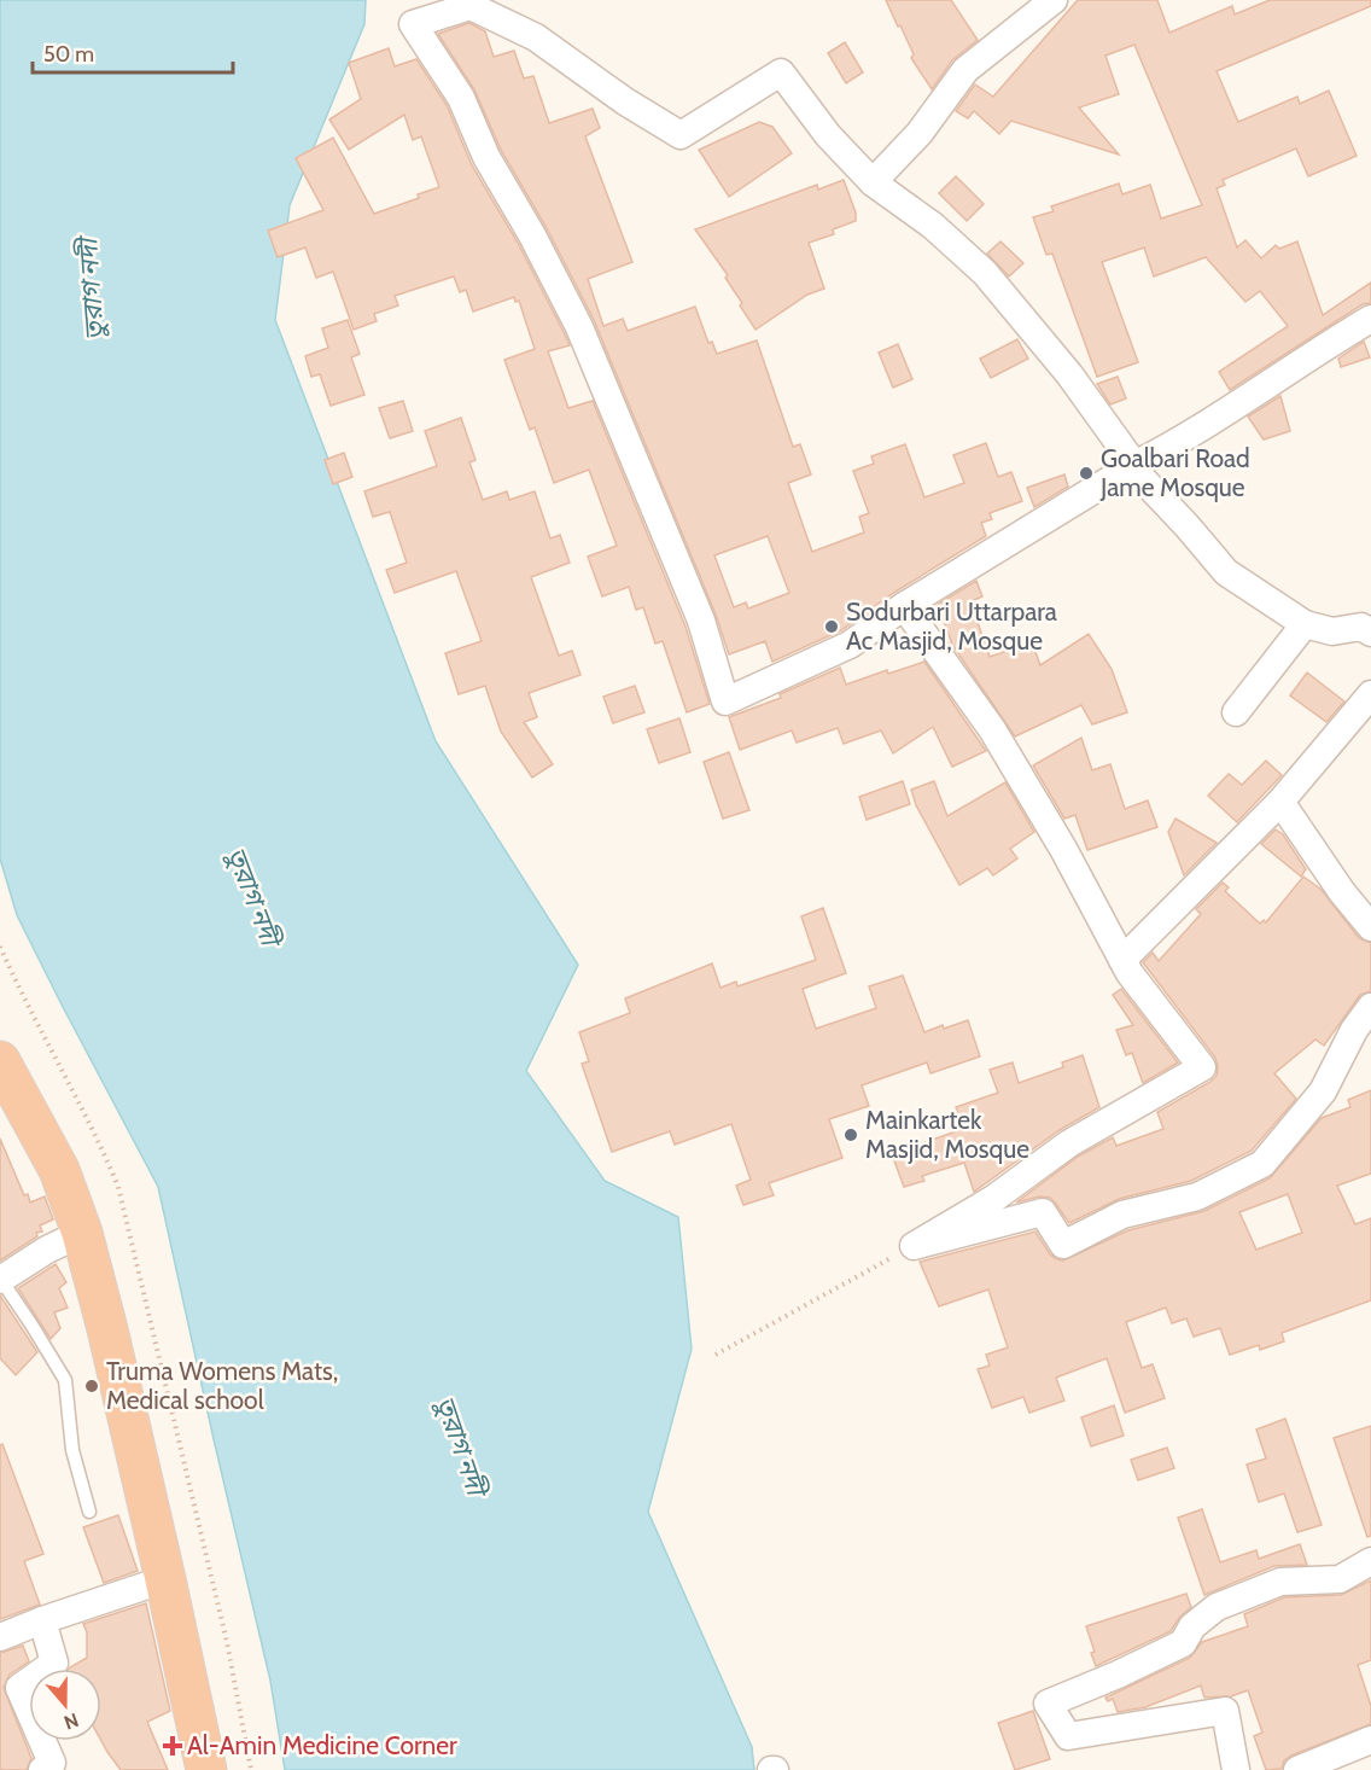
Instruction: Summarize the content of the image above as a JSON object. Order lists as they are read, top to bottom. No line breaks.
{"water":["তুরাগ নদী"],"places":{"other":["Goalbari Road Jame Mosque","Sodurbari Uttarpara Ac Masjid, Mosque","Mainkartek Masjid, Mosque","Truma Womens Mats, Medical school"],"health":["Al-Amin Medicine Corner"]},"scale_bar":"50 m","north":"bottom"}
